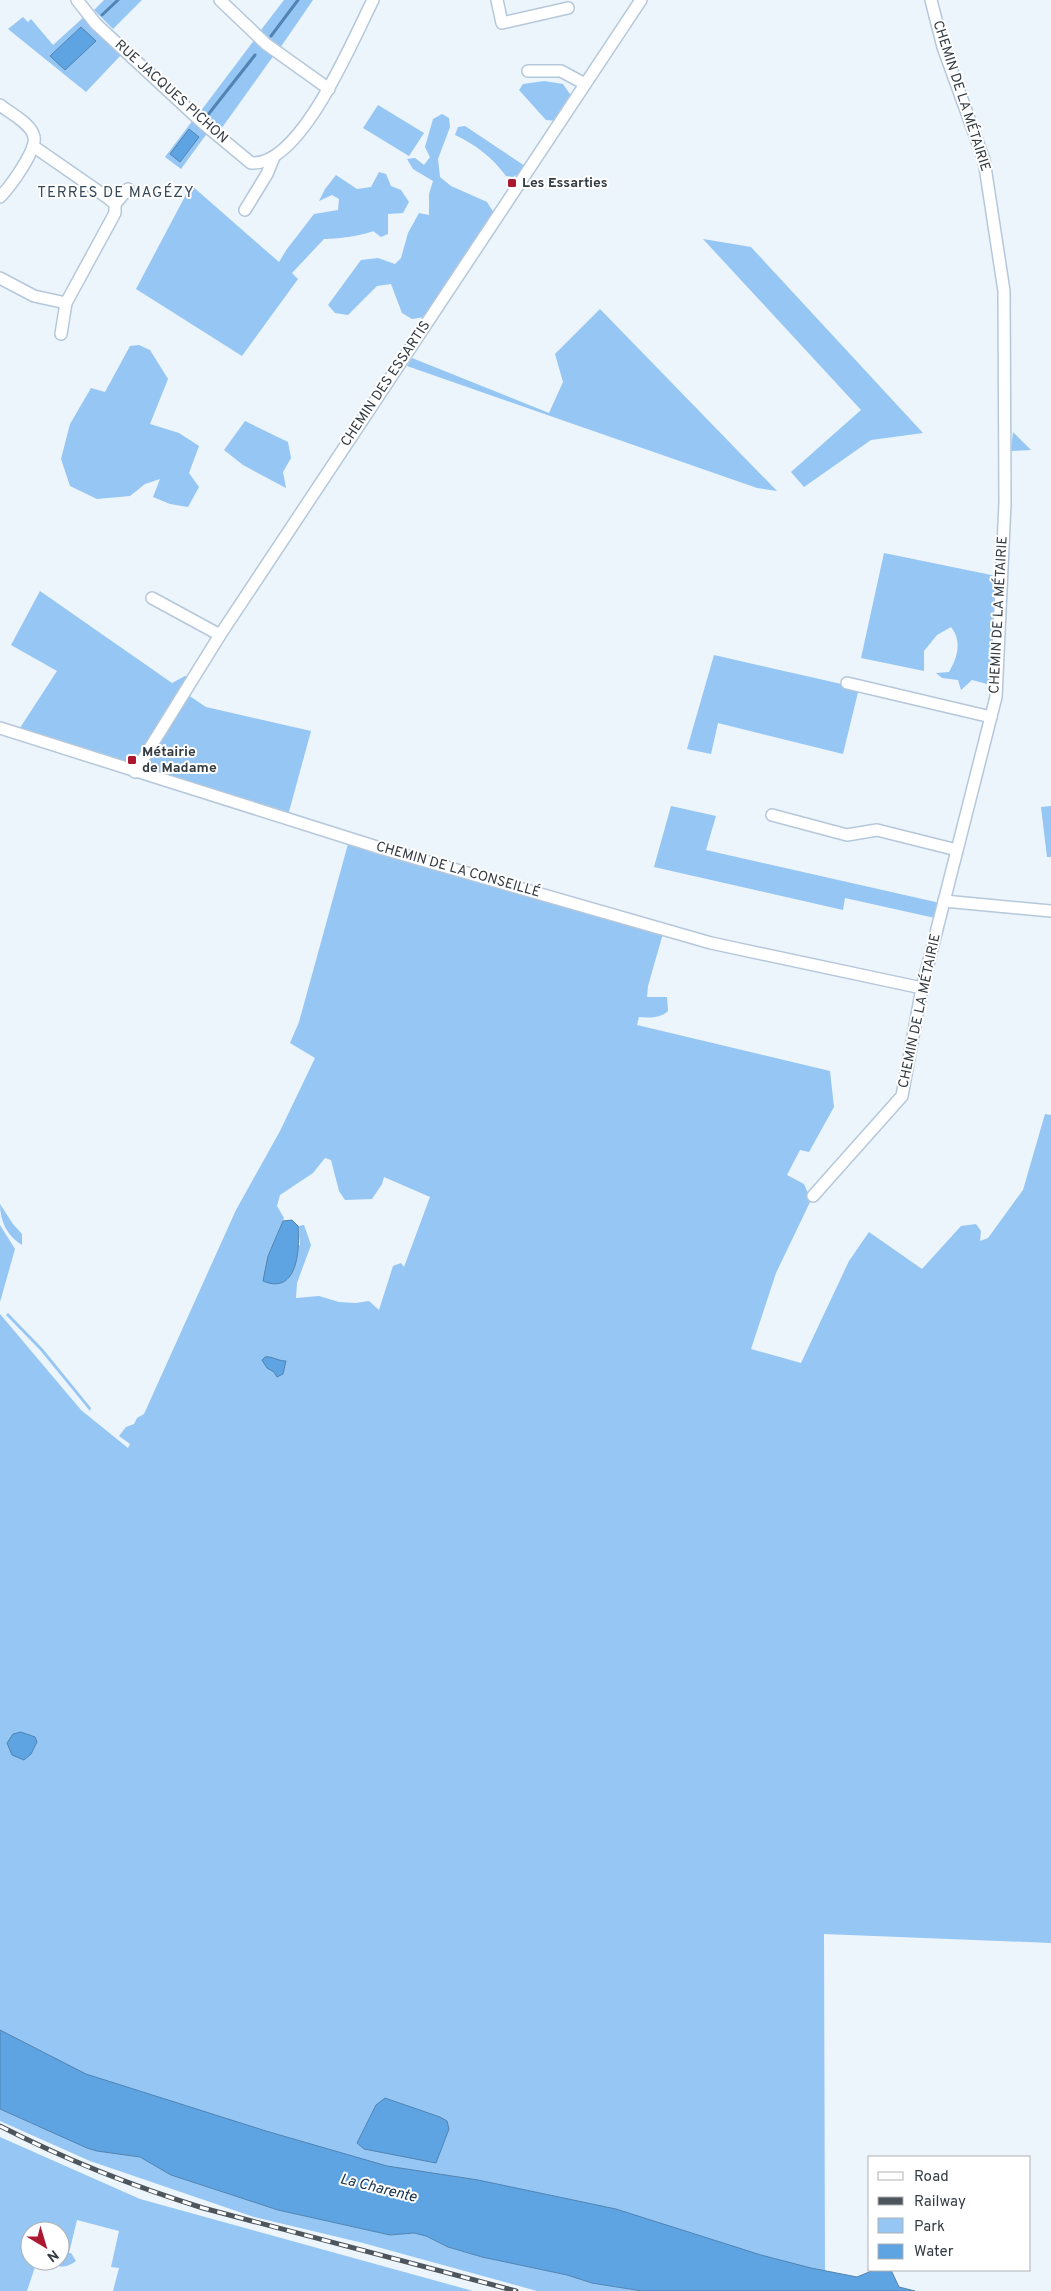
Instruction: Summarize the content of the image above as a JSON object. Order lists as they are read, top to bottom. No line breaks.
{"streets":{"street":["RUE JACQUES PICHON","CHEMIN DE LA MÉTAIRIE","CHEMIN DES ESSARTIS","CHEMIN DE LA CONSEILLÉ"]},"crossings":[["CHEMIN DE LA MÉTAIRIE","CHEMIN DE LA CONSEILLÉ"],["CHEMIN DES ESSARTIS","CHEMIN DE LA CONSEILLÉ"]],"districts":["TERRES DE MAGÉZY"],"water":["La Charente"],"places":{"transit":["Les Essarties","Métairie de Madame"]},"legend":["Road","Railway","Park","Water"],"north":"bottom right"}
